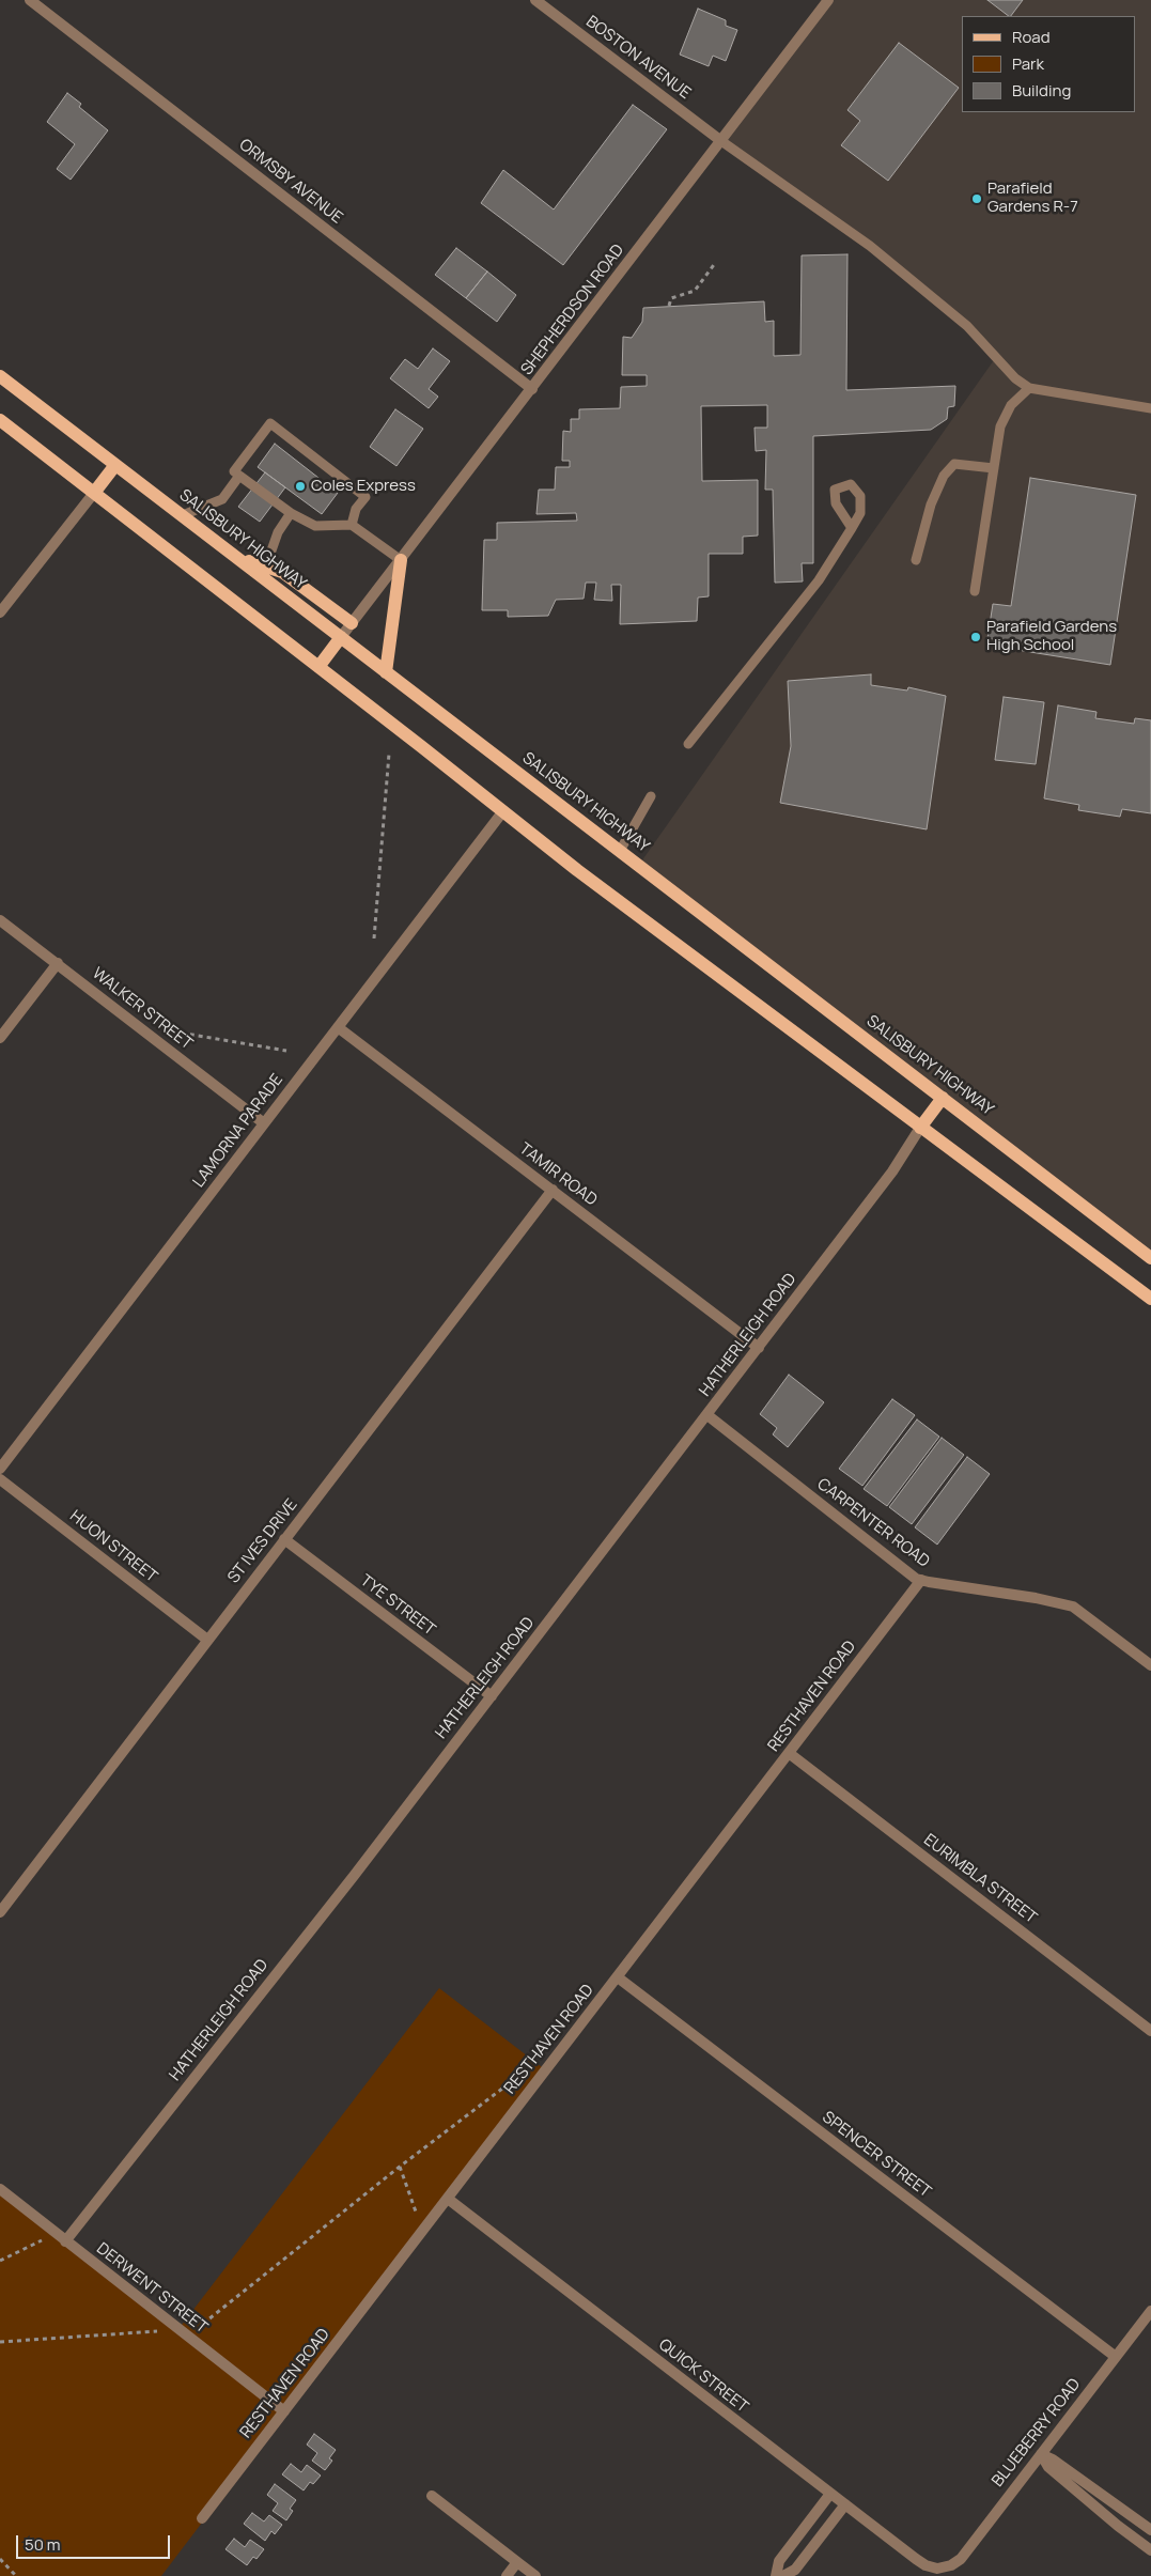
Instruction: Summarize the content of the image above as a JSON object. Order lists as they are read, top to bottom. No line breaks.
{"streets":{"main road":["SALISBURY HIGHWAY"],"street":["BOSTON AVENUE","ORMSBY AVENUE","SHEPHERDSON ROAD","WALKER STREET","LAMORNA PARADE","TAMIR ROAD","HATHERLEIGH ROAD","CARPENTER ROAD","ST IVES DRIVE","HUON STREET","TYE STREET","RESTHAVEN ROAD","EURIMBLA STREET","SPENCER STREET","DERWENT STREET","QUICK STREET","BLUEBERRY ROAD"]},"crossings":[["BOSTON AVENUE","SHEPHERDSON ROAD"],["ORMSBY AVENUE","SHEPHERDSON ROAD"],["SHEPHERDSON ROAD","SALISBURY HIGHWAY"],["WALKER STREET","LAMORNA PARADE"],["LAMORNA PARADE","TAMIR ROAD"],["TAMIR ROAD","HATHERLEIGH ROAD"],["TAMIR ROAD","ST IVES DRIVE"],["HATHERLEIGH ROAD","CARPENTER ROAD"],["HATHERLEIGH ROAD","TYE STREET"],["HATHERLEIGH ROAD","DERWENT STREET"],["CARPENTER ROAD","RESTHAVEN ROAD"],["ST IVES DRIVE","HUON STREET"],["ST IVES DRIVE","TYE STREET"],["RESTHAVEN ROAD","EURIMBLA STREET"],["RESTHAVEN ROAD","SPENCER STREET"],["RESTHAVEN ROAD","DERWENT STREET"],["RESTHAVEN ROAD","QUICK STREET"],["SPENCER STREET","BLUEBERRY ROAD"],["QUICK STREET","BLUEBERRY ROAD"]],"places":["Parafield Gardens R-7","Coles Express","Parafield Gardens High School"],"legend":["Road","Park","Building"],"scale_bar":"50 m"}
